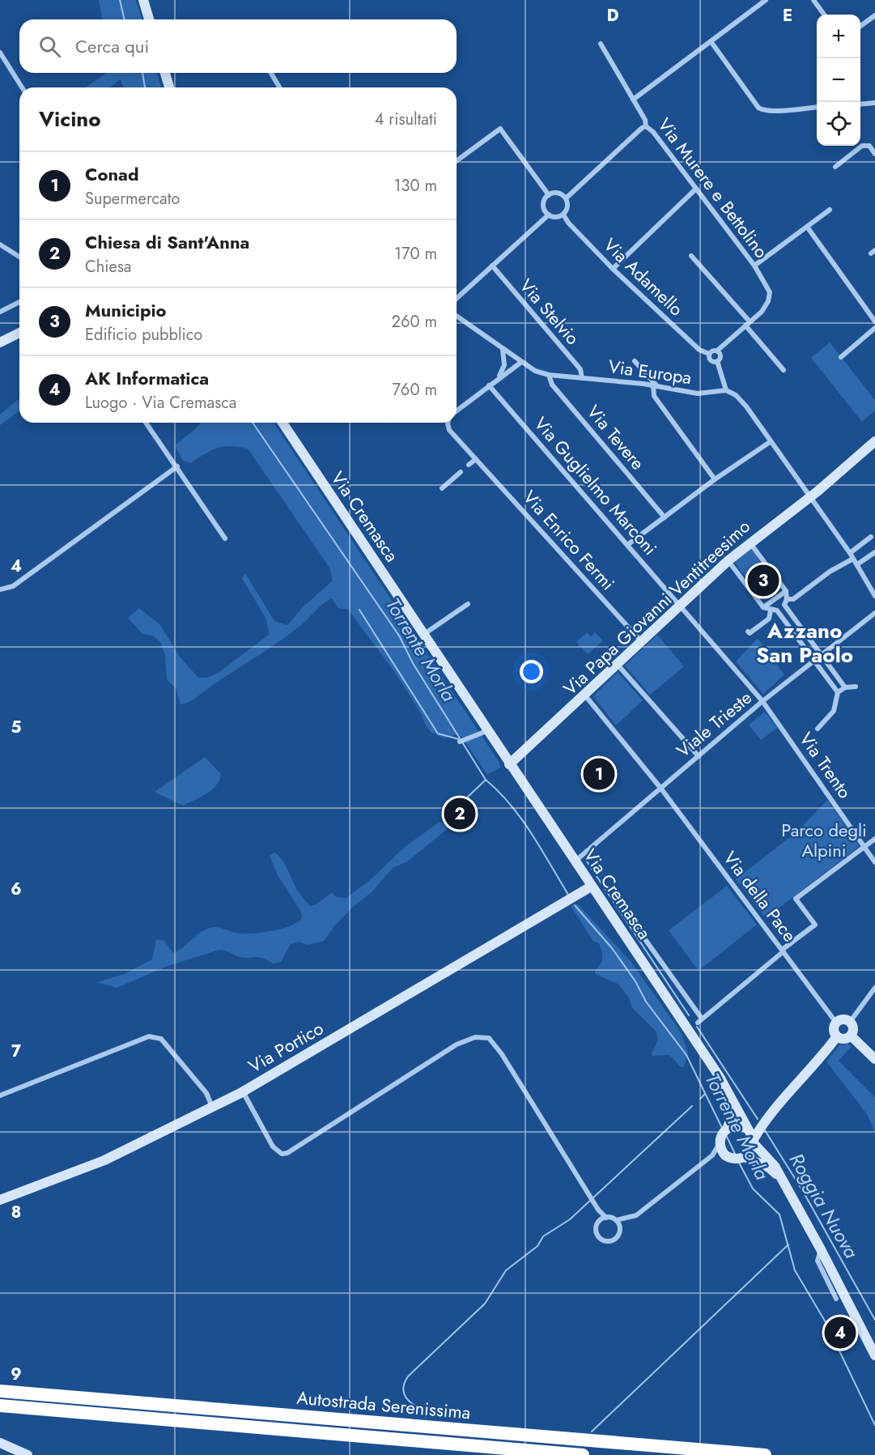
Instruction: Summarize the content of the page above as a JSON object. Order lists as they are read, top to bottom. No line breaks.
{"streets":{"highway":["Autostrada Serenissima"],"main road":["Via Cremasca","Via Papa Giovanni Ventitreesimo","Via Portico"],"street":["Via Murere e Bettolino","Via Adamello","Via Stelvio","Via Europa","Via Tevere","Via Guglielmo Marconi","Via Enrico Fermi","Viale Trieste","Via Trento","Via della Pace"]},"crossings":[["Via Murere e Bettolino","Via Adamello"],["Via Stelvio","Via Europa"],["Via Europa","Via Tevere"],["Via Guglielmo Marconi","Via Papa Giovanni Ventitreesimo"],["Via Guglielmo Marconi","Viale Trieste"],["Via Guglielmo Marconi","Via Trento"],["Via Cremasca","Via Papa Giovanni Ventitreesimo"],["Via Cremasca","Viale Trieste"],["Via Cremasca","Via Portico"],["Via Enrico Fermi","Via Papa Giovanni Ventitreesimo"],["Via Papa Giovanni Ventitreesimo","Via della Pace"],["Viale Trieste","Via Trento"],["Viale Trieste","Via della Pace"]],"districts":["Azzano San Paolo"],"water":["Torrente Morla","Roggia Nuova"],"parks":["Parco degli Alpini"],"page":{"map_buttons":["+","−"],"search":"Cerca qui","heading":["Vicino","4 risultati"],"list":[{"mark":"1","name":"Conad","note":"Supermercato","value":"130 m"},{"mark":"2","name":"Chiesa di Sant'Anna","note":"Chiesa","value":"170 m"},{"mark":"3","name":"Municipio","note":"Edificio pubblico","value":"260 m"},{"mark":"4","name":"AK Informatica","note":"Luogo · Via Cremasca","value":"760 m"}],"pins":["3","1","2","4"]},"grid":{"columns":["D","E"],"rows":["4","5","6","7","8","9"]}}
